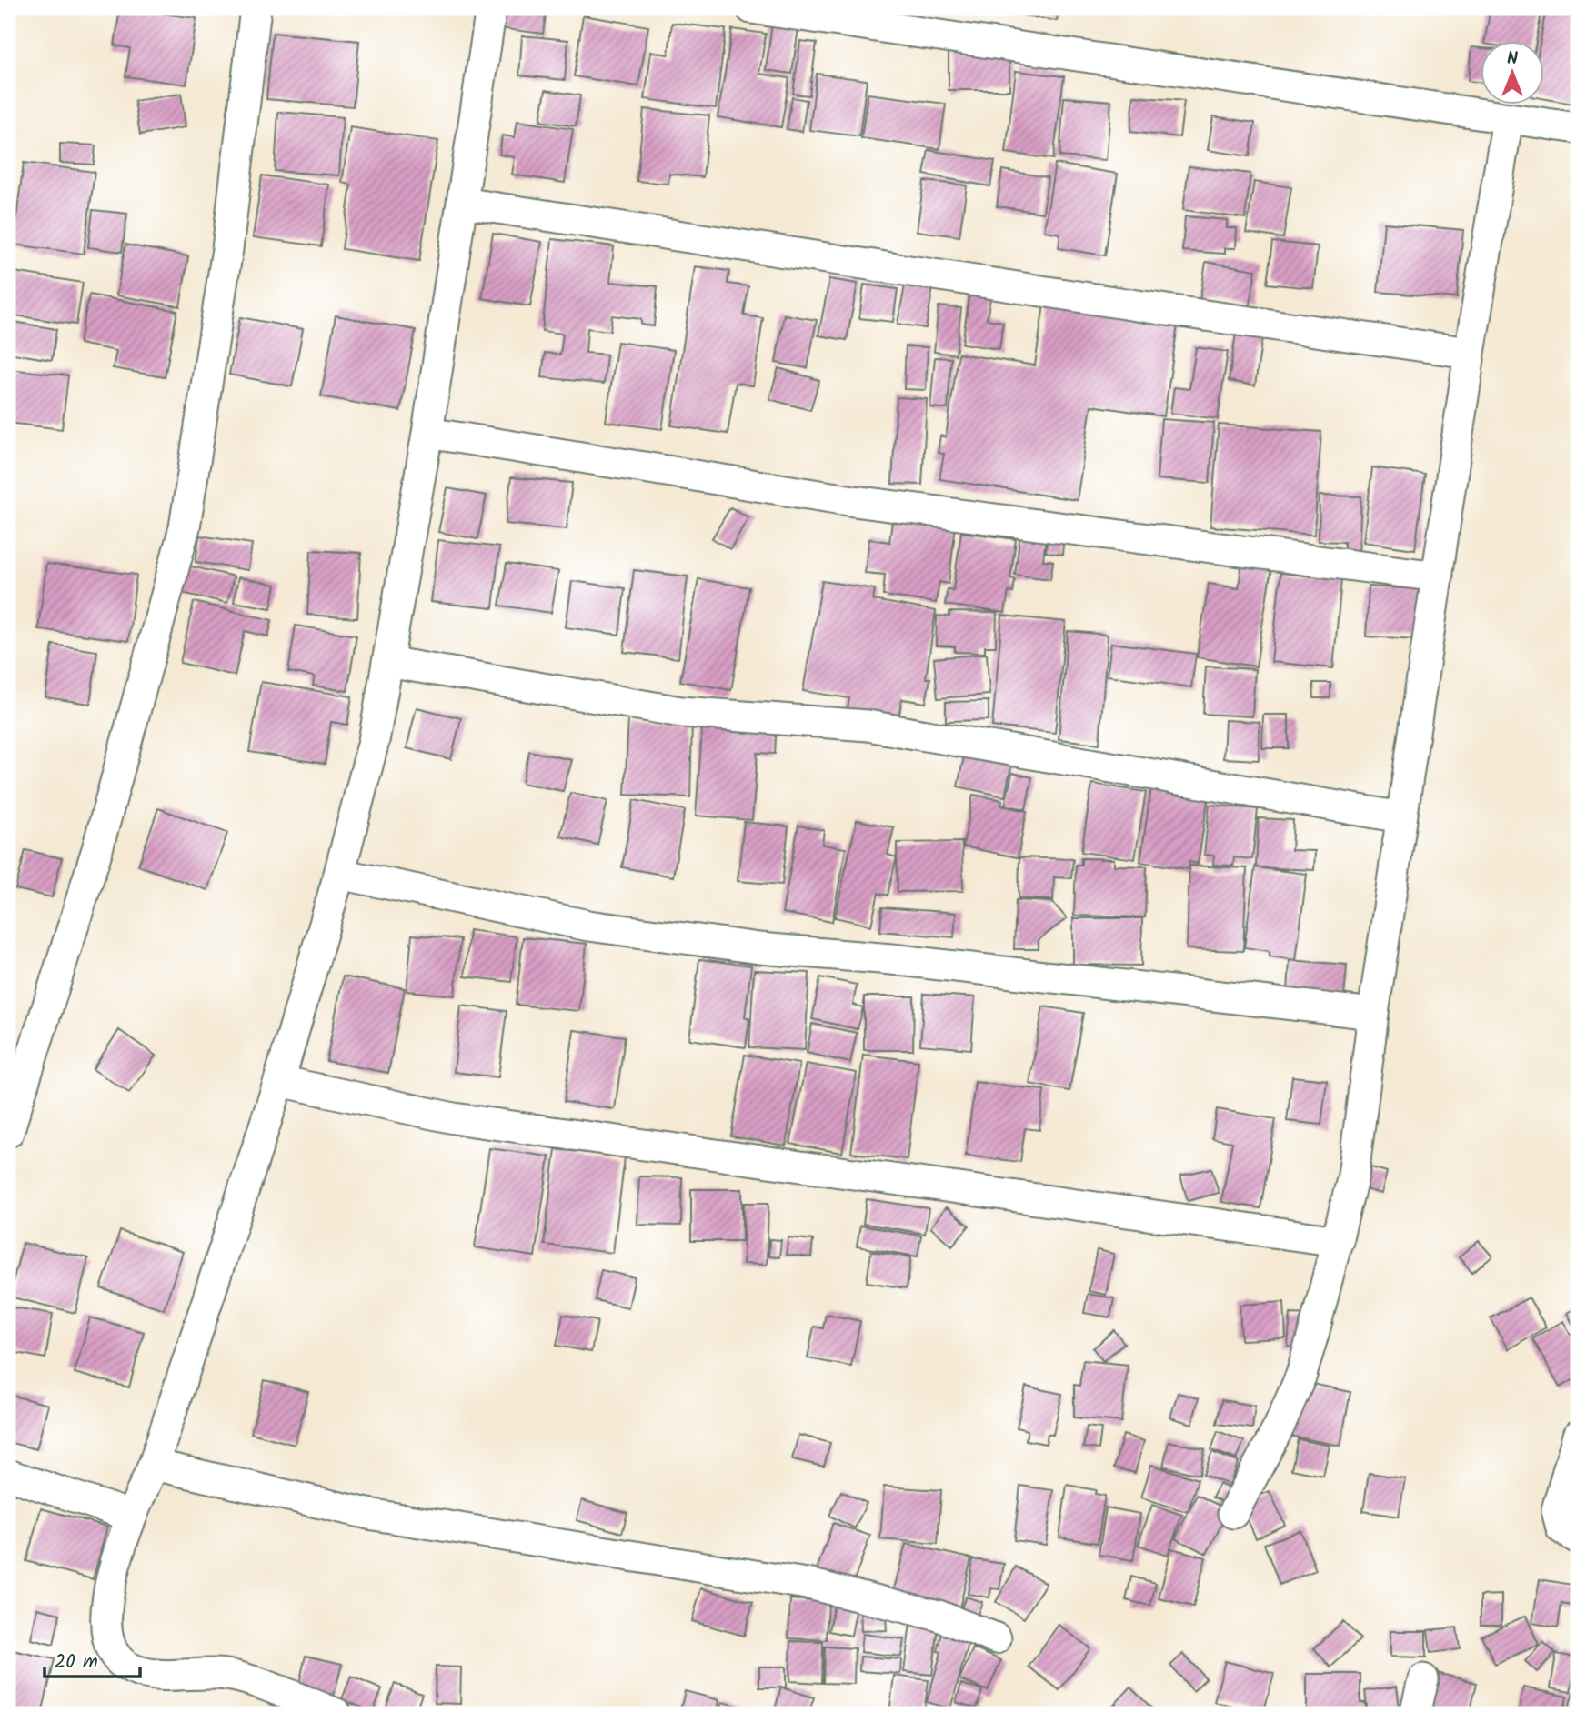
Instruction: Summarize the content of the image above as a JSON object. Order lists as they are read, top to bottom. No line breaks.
{"scale_bar":"20 m","north":"top"}
